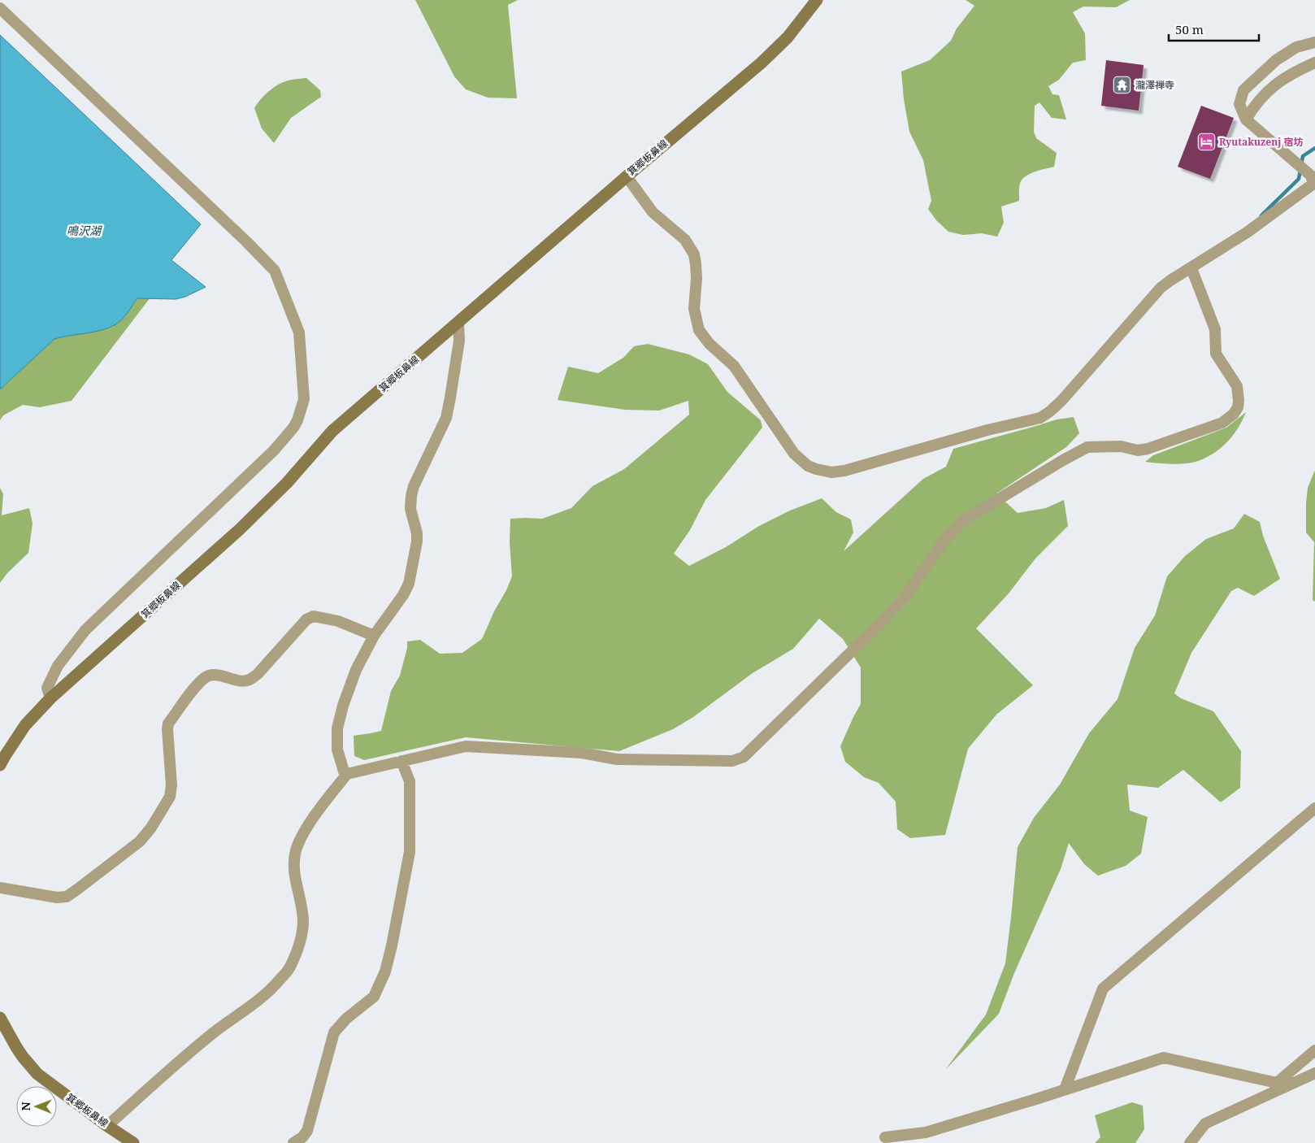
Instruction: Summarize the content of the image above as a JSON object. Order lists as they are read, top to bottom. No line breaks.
{"streets":{"main road":["箕郷板鼻線"]},"water":["鳴沢湖"],"places":{"temple":["瀧澤禅寺"],"hotel":["Ryutakuzenj 宿坊"]},"scale_bar":"50 m","north":"left"}
